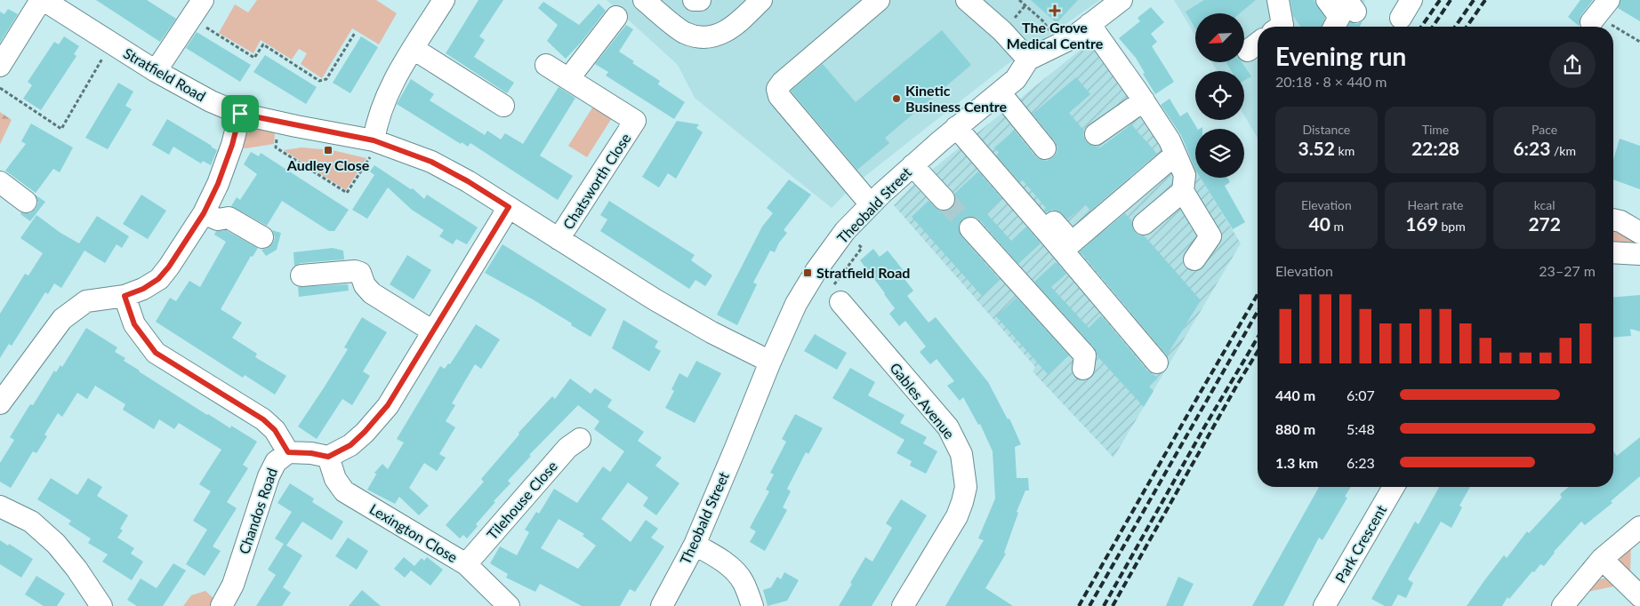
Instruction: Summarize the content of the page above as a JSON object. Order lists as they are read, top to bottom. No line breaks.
{"streets":{"street":["Stratfield Road","Chatsworth Close","Theobald Street","Gables Avenue","Tilehouse Close","Chandos Road","Lexington Close","Park Crescent"]},"crossings":[["Stratfield Road","Chatsworth Close"],["Stratfield Road","Theobald Street"],["Tilehouse Close","Lexington Close"]],"places":{"health":["The Grove Medical Centre"],"other":["Kinetic Business Centre"],"transit":["Audley Close","Stratfield Road"]},"north":"bottom left","page":{"heading":["Evening run","20:18 · 8 × 440 m"],"stats":[["Distance","3.52 km"],["Time","22:28"],["Pace","6:23 /km"],["Elevation","40 m"],["Heart rate","169 bpm"],["kcal","272"]],"chart":["Elevation","23–27 m"],"list":[{"name":"440 m","note":"6:07"},{"name":"880 m","note":"5:48"},{"name":"1.3 km","note":"6:23"}]}}
